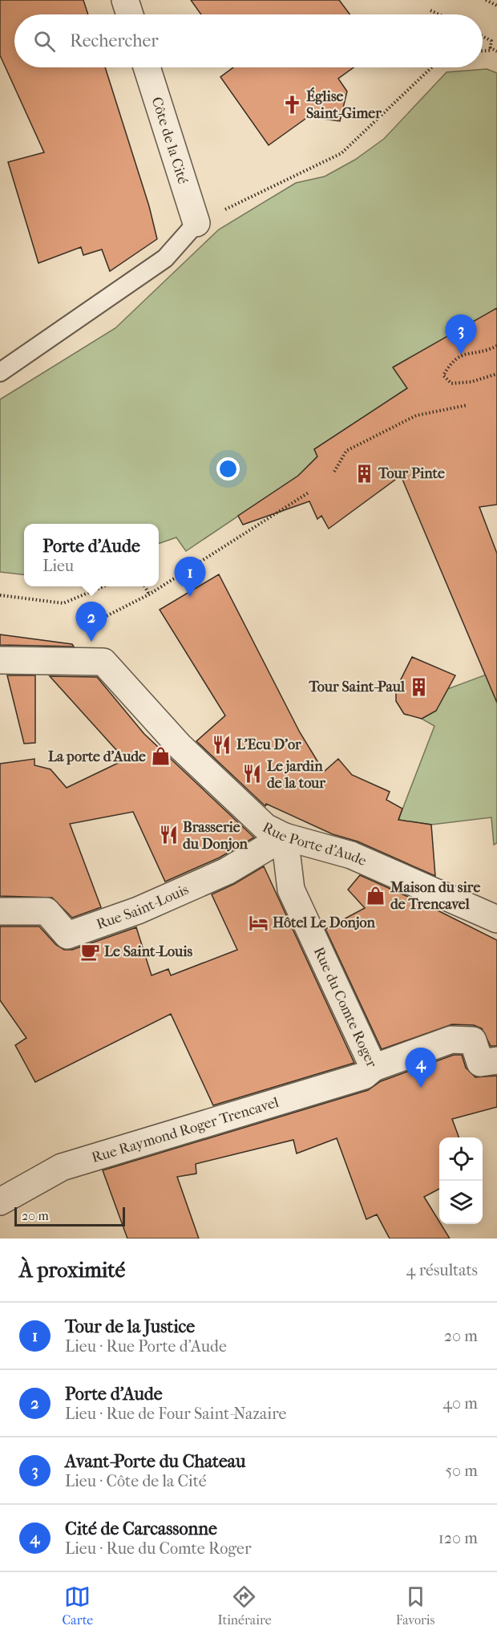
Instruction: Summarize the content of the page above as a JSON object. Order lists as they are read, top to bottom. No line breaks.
{"streets":{"street":["Côte de la Cité","Rue Porte d'Aude","Rue Saint-Louis","Rue du Comte Roger","Rue Raymond Roger Trencavel"]},"crossings":[["Rue Porte d'Aude","Rue Saint-Louis"],["Rue Porte d'Aude","Rue du Comte Roger"],["Rue Saint-Louis","Rue du Comte Roger"],["Rue du Comte Roger","Rue Raymond Roger Trencavel"]],"places":{"church":["Église Saint-Gimer"],"building":["Tour Pinte","Tour Saint-Paul"],"restaurant":["L'Ecu D'or","Le jardin de la tour","Brasserie du Donjon"],"shop":["La porte d'Aude","Maison du sire de Trencavel"],"hotel":["Hôtel Le Donjon"],"cafe":["Le Saint-Louis"]},"scale_bar":"20 m","page":{"search":"Rechercher","pins":["3","1","2","4"],"popup":["Porte d'Aude","Lieu"],"scale":"20 m","heading":["À proximité","4 résultats"],"list":[{"mark":"1","name":"Tour de la Justice","note":"Lieu · Rue Porte d'Aude","value":"20 m"},{"mark":"2","name":"Porte d'Aude","note":"Lieu · Rue de Four Saint-Nazaire","value":"40 m"},{"mark":"3","name":"Avant-Porte du Chateau","note":"Lieu · Côte de la Cité","value":"50 m"},{"mark":"4","name":"Cité de Carcassonne","note":"Lieu · Rue du Comte Roger","value":"120 m"}],"nav":["Carte","Itinéraire","Favoris"]}}
